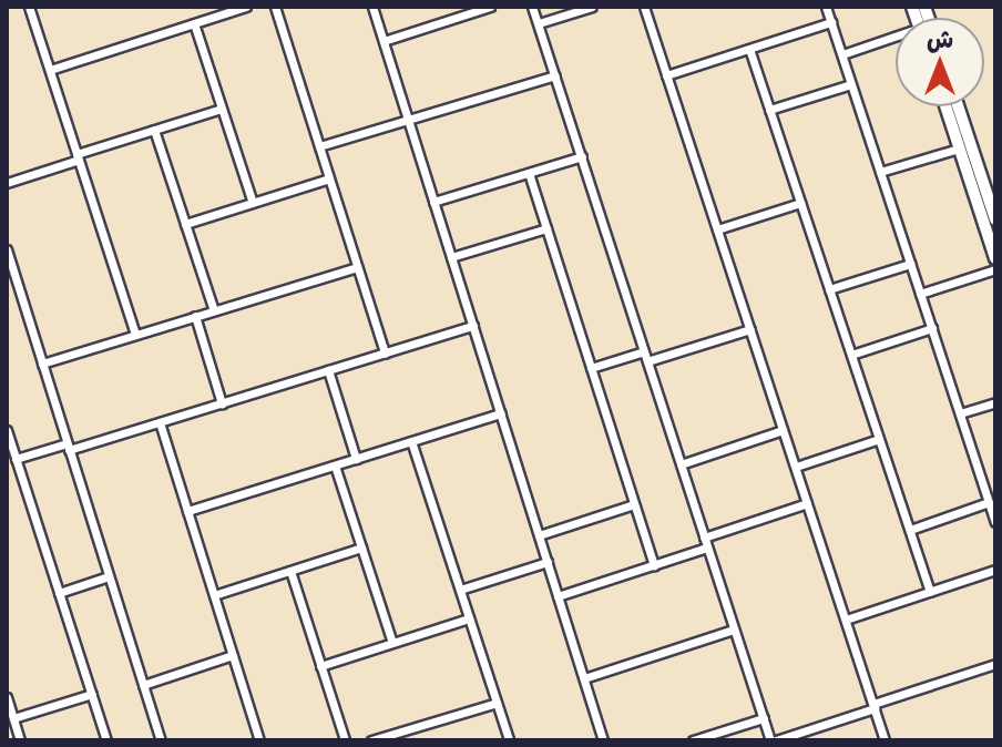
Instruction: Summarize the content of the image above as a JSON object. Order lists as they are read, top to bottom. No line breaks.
{"north":"top"}
